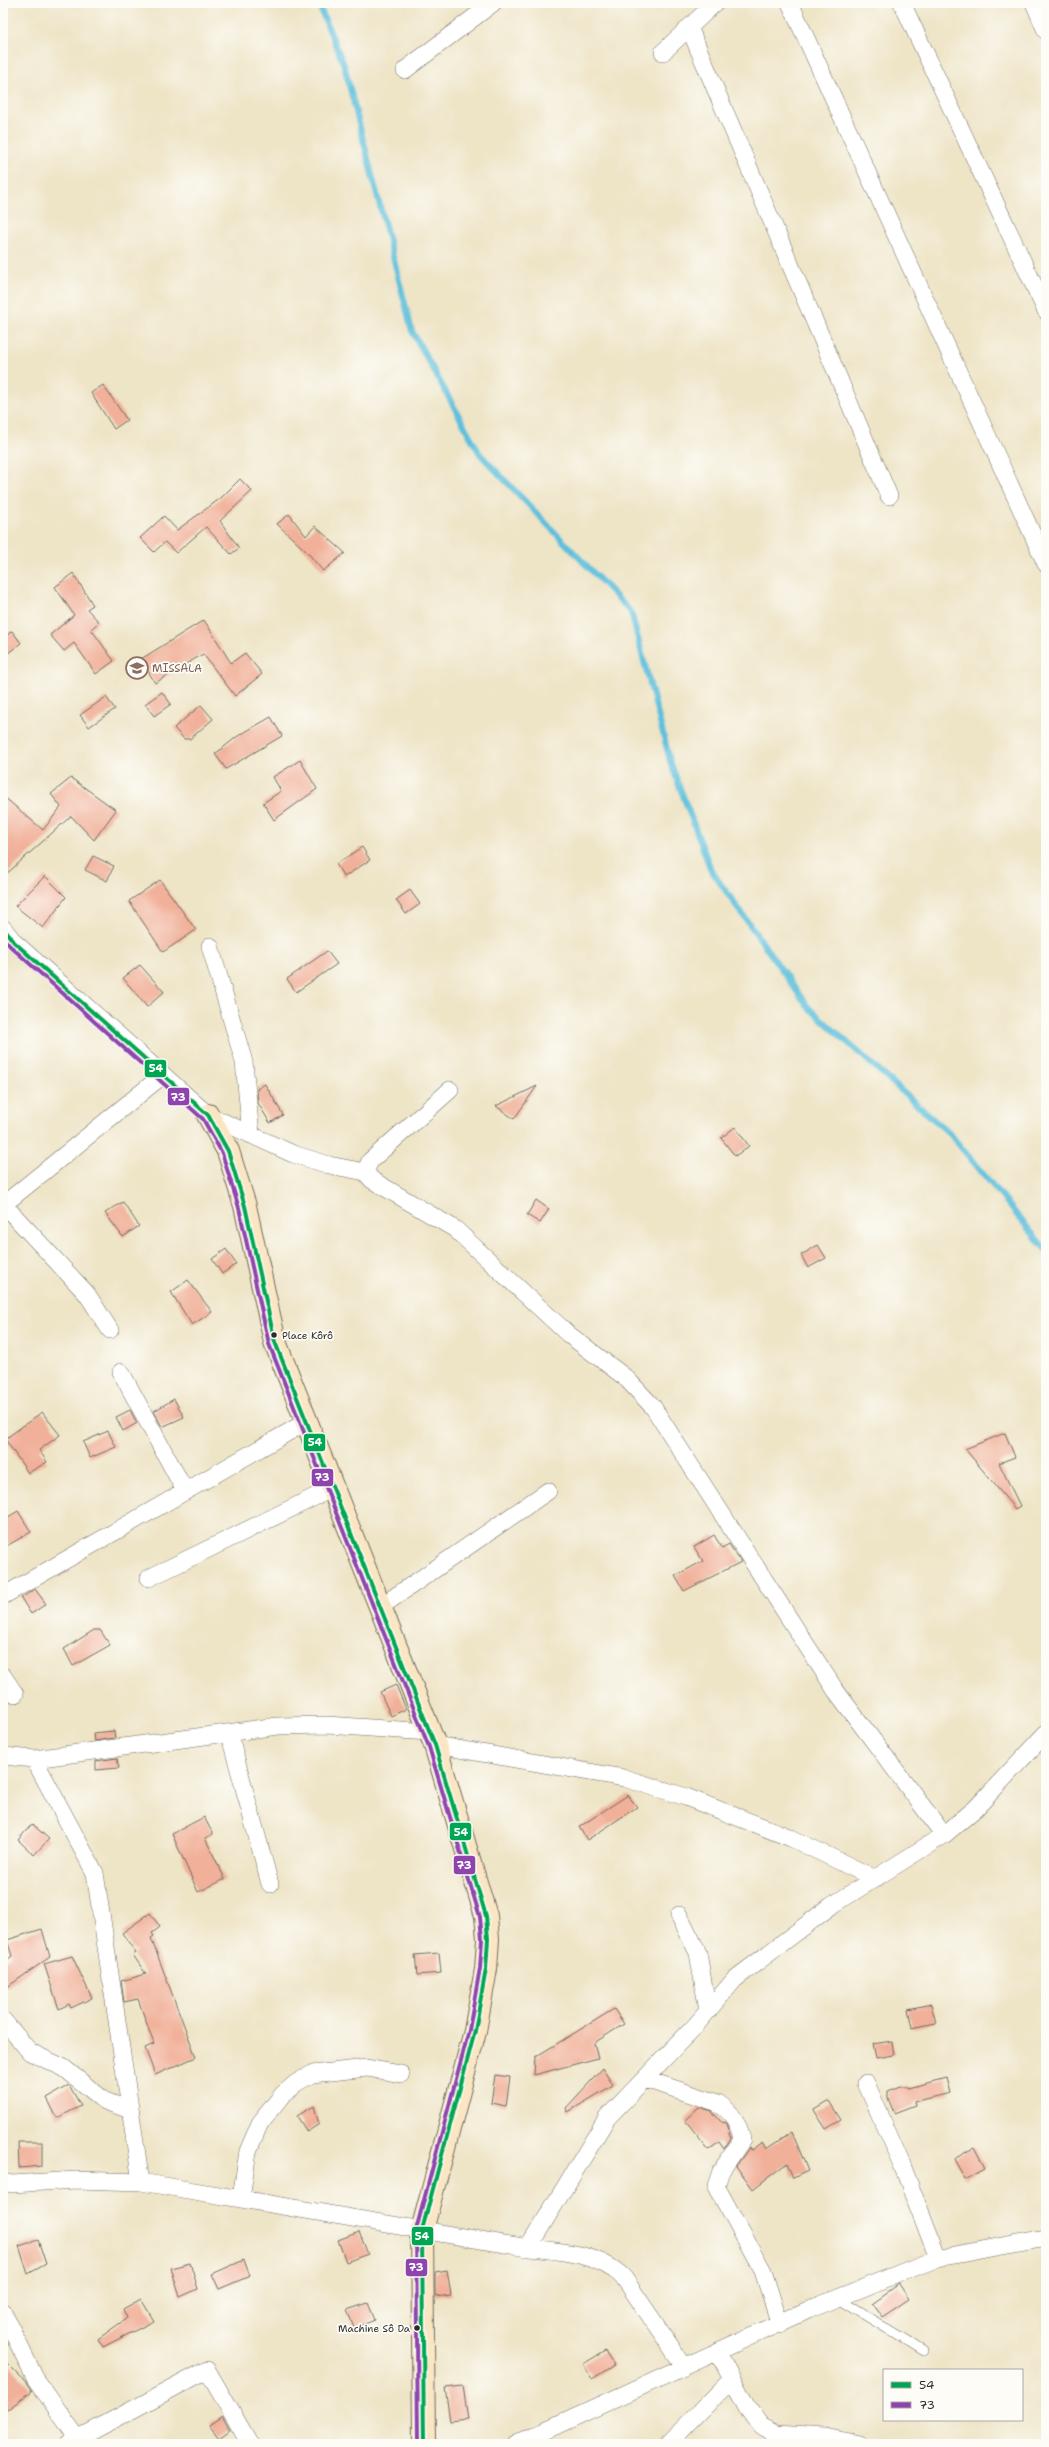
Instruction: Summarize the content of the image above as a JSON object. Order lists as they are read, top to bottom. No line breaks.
{"places":{"school or university":["MISSALA"],"other":["Place Kôrô","Machine Sô Da"]},"lines":["transit line 54","transit line 73"],"legend":["54","73"]}
